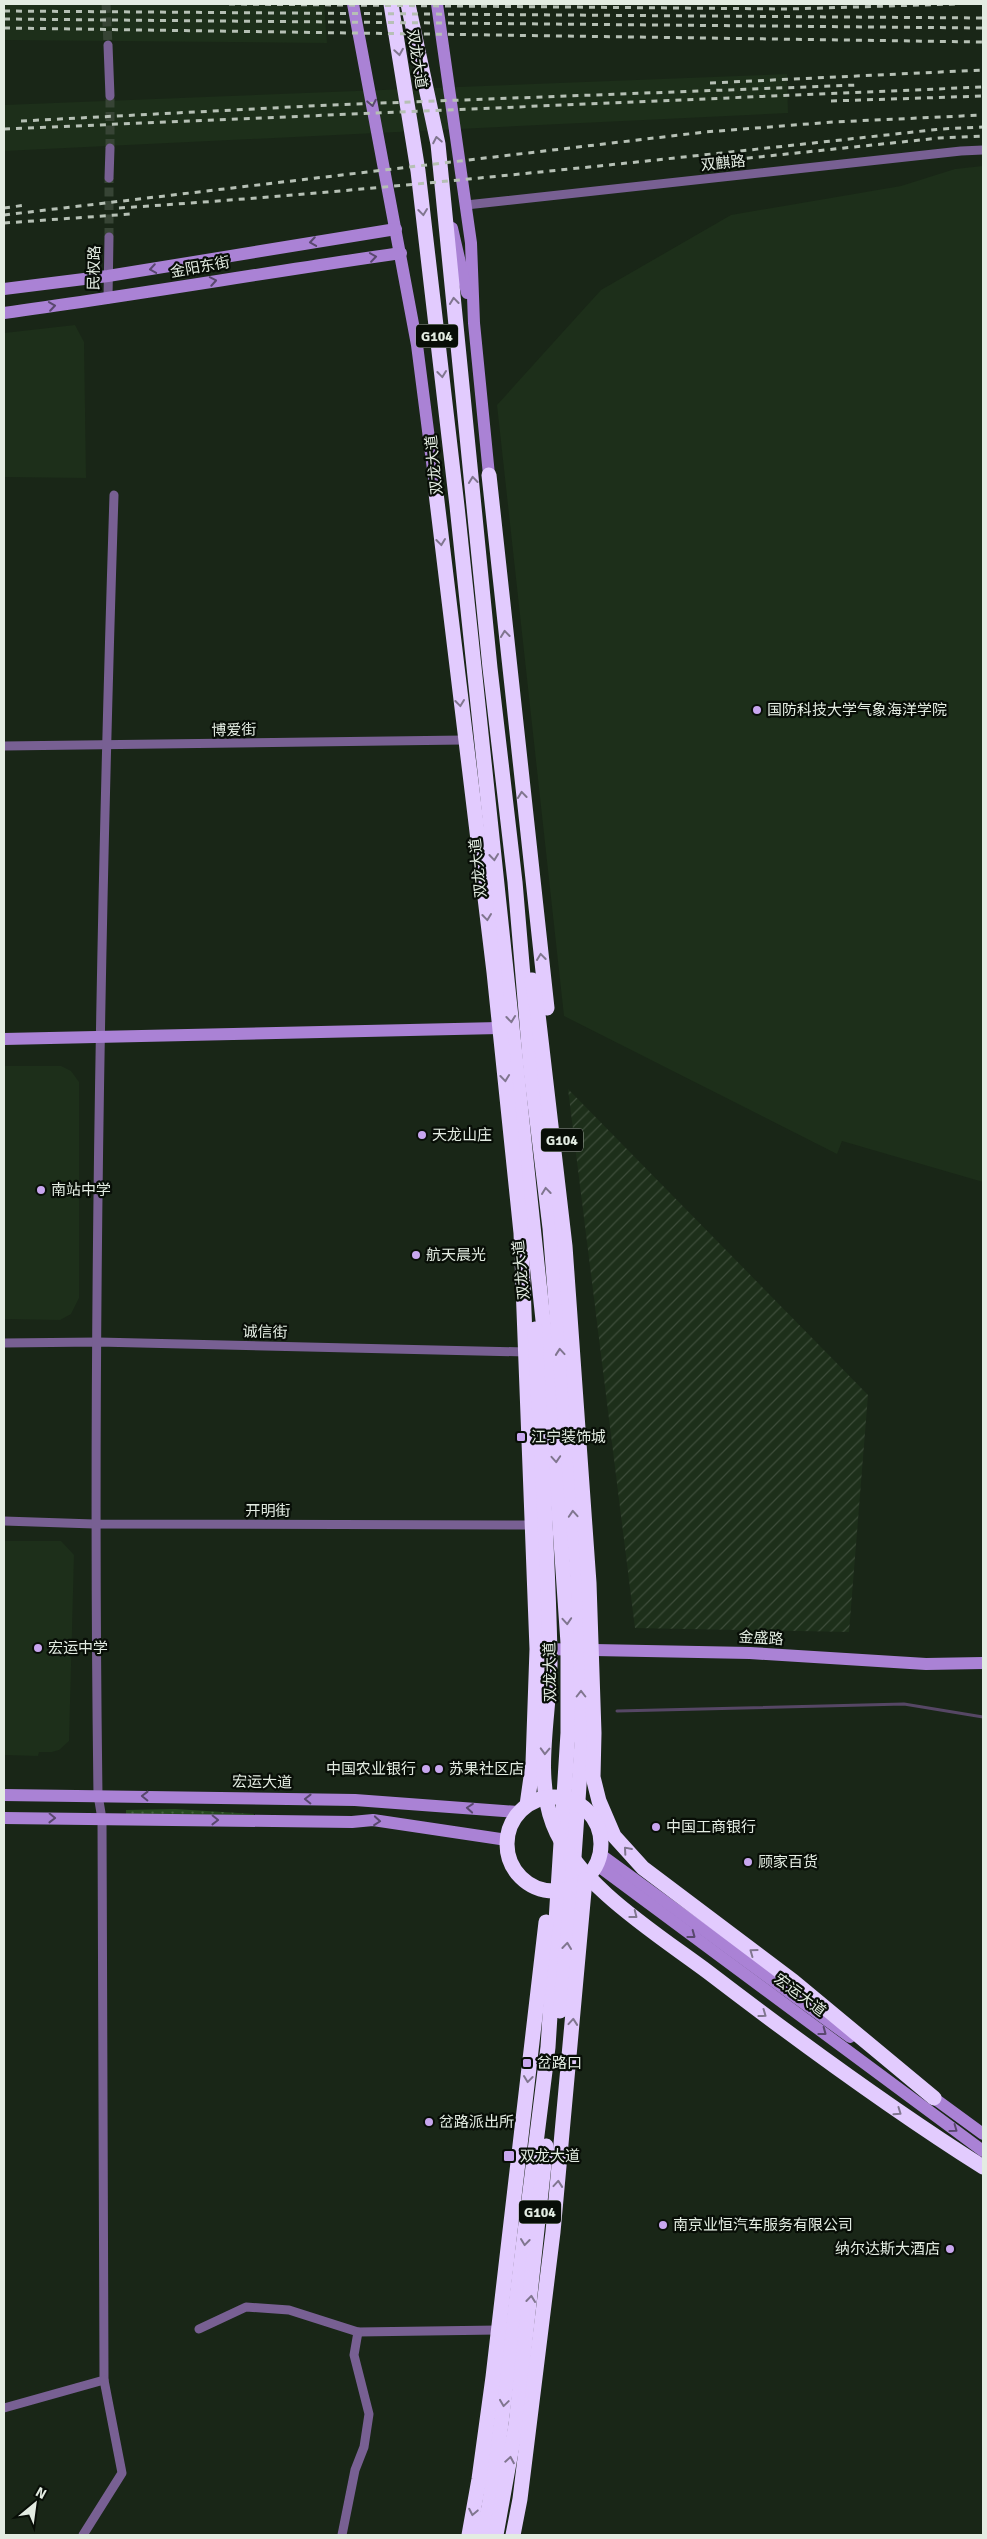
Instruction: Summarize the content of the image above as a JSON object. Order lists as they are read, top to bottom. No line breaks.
{"streets":{"highway":["双龙大道","G104"],"street":["双麒路","金阳东街","民权路","博爱街","诚信街","开明街","金盛路","宏运大道"]},"crossings":[["双龙大道","G104"],["双龙大道","博爱街"],["双龙大道","诚信街"],["双龙大道","开明街"],["双龙大道","金盛路"],["双龙大道","宏运大道"],["金阳东街","民权路"],["G104","金盛路"],["G104","宏运大道"]],"places":{"other":["国防科技大学气象海洋学院","天龙山庄","南站中学","航天晨光","宏运中学","中国农业银行","苏果社区店","中国工商银行","顾家百货","岔路派出所","南京业恒汽车服务有限公司","纳尔达斯大酒店"],"transit":["江宁装饰城","岔路口","双龙大道"]},"north":"top right"}
